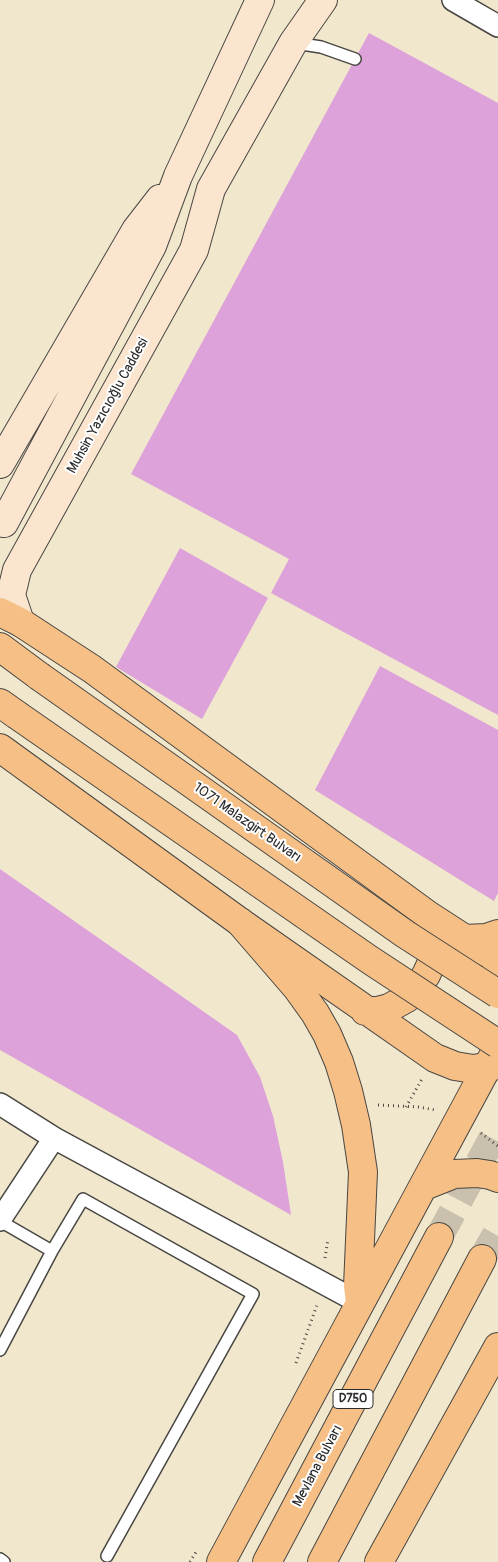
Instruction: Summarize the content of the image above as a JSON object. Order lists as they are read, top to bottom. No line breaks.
{"streets":{"main road":["Muhsin Yazıcıoğlu Caddesi","1071 Malazgirt Bulvarı","D750","Mevlana Bulvarı"]}}
